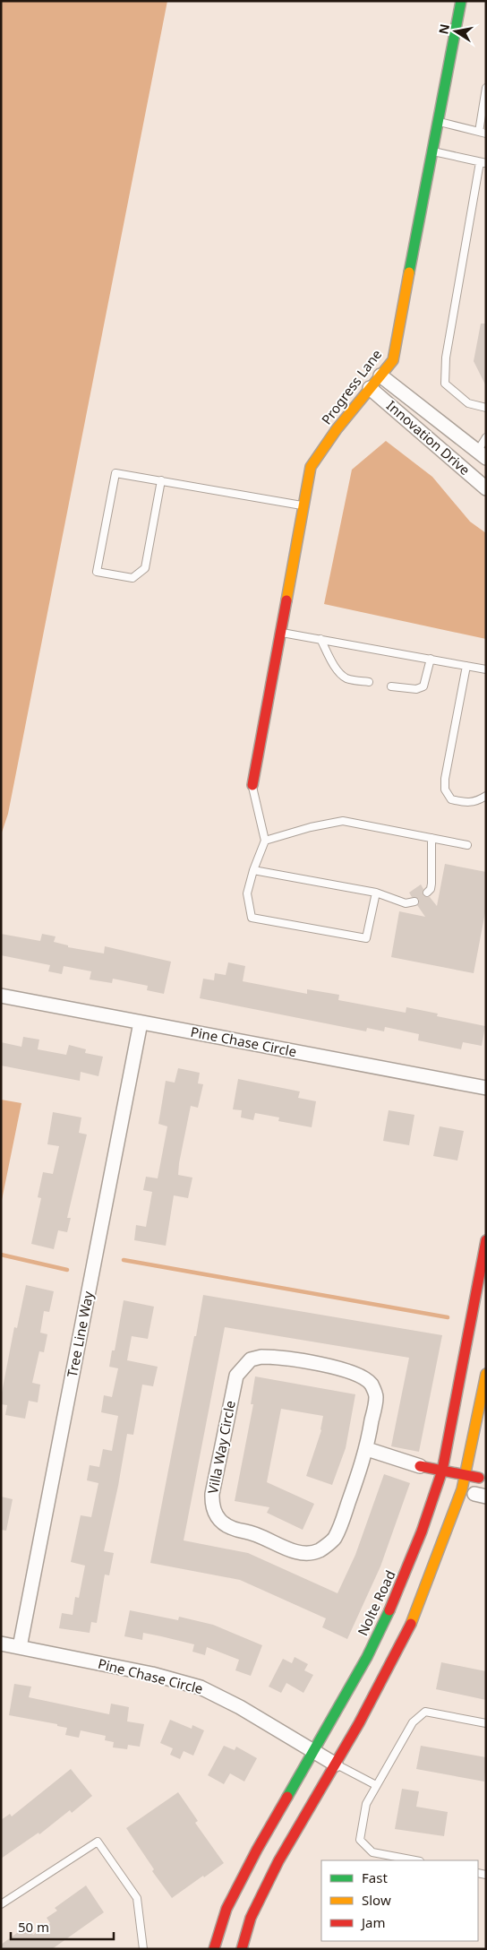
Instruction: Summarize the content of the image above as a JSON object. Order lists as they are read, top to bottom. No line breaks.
{"streets":{"street":["Progress Lane","Innovation Drive","Pine Chase Circle","Tree Line Way","Villa Way Circle","Nolte Road"]},"crossings":[["Progress Lane","Innovation Drive"],["Pine Chase Circle","Tree Line Way"],["Pine Chase Circle","Nolte Road"]],"legend":["Fast","Slow","Jam"],"scale_bar":"50 m","north":"left"}
